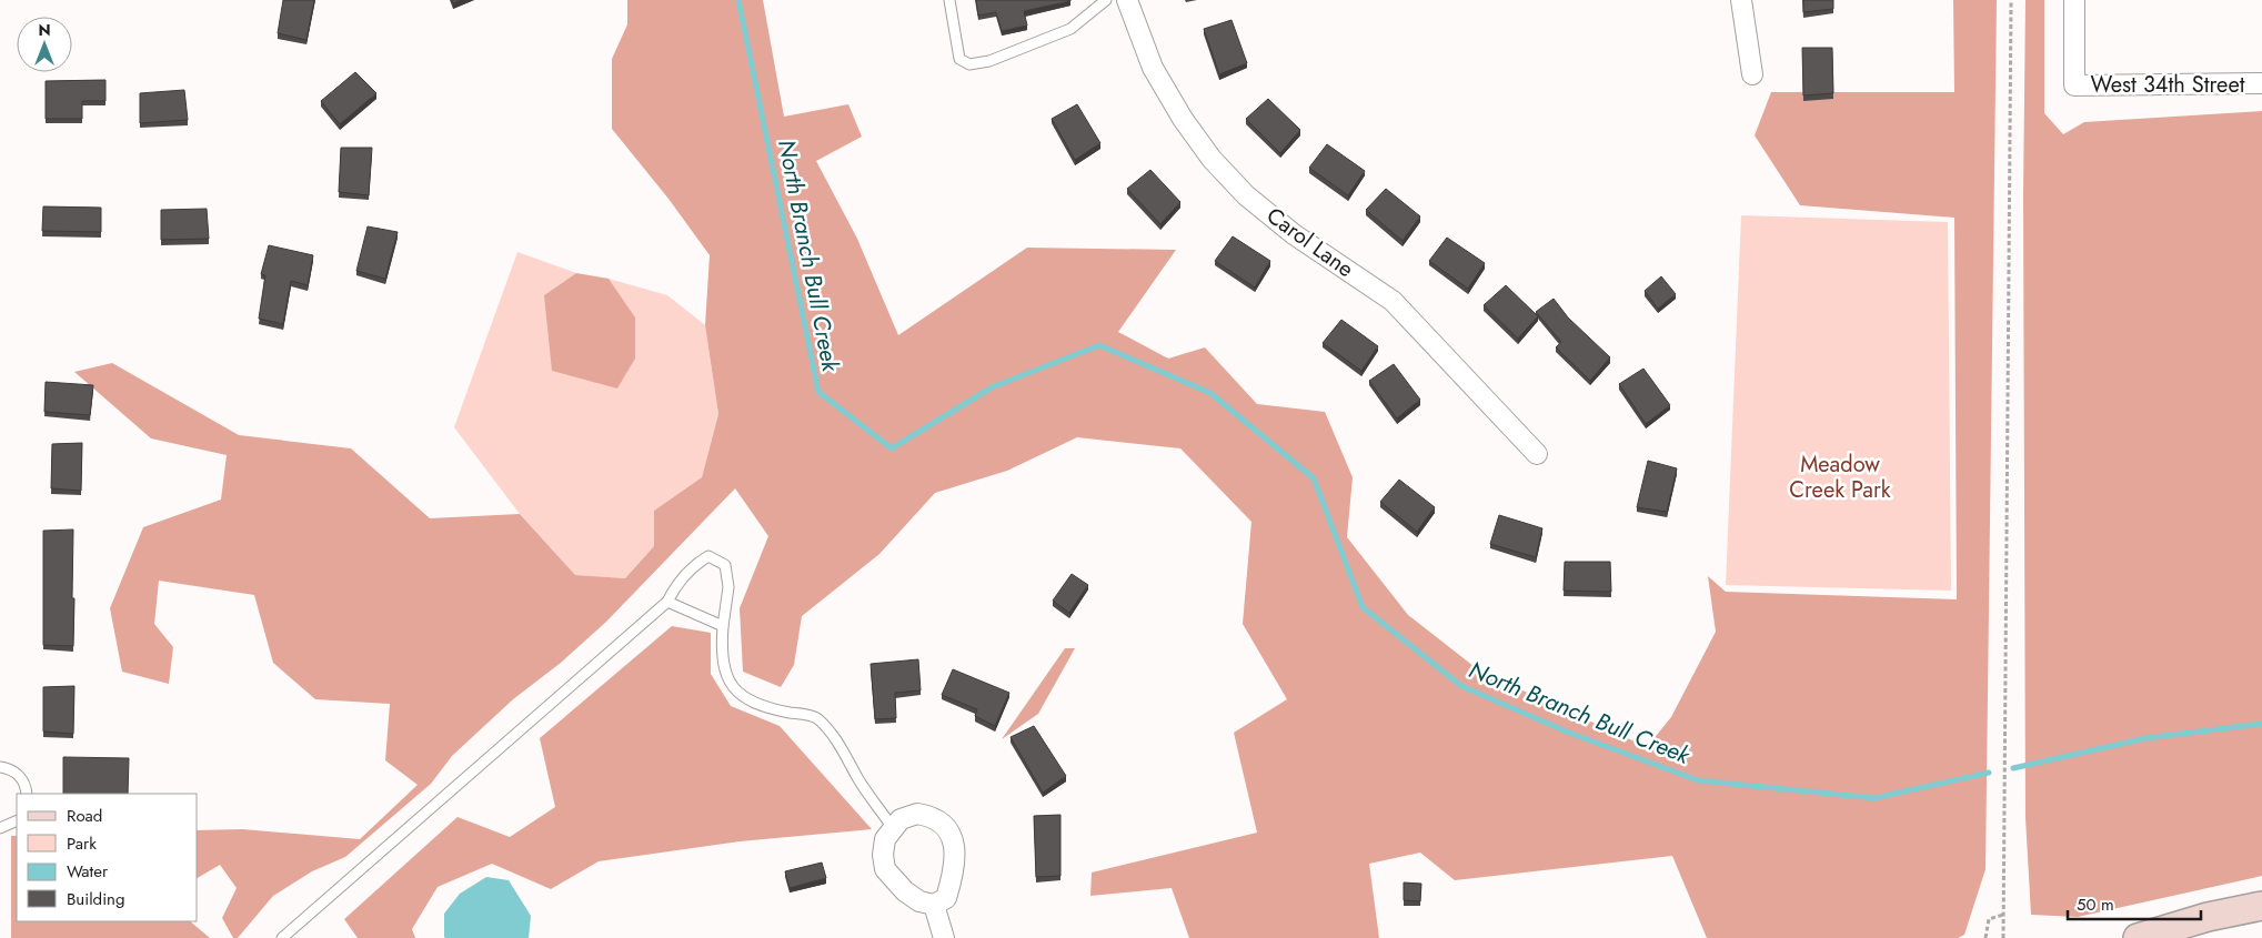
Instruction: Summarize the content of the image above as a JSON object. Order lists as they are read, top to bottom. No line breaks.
{"streets":{"street":["West 34th Street","Carol Lane"]},"water":["North Branch Bull Creek"],"parks":["Meadow Creek Park"],"legend":["Road","Park","Water","Building"],"scale_bar":"50 m","north":"top"}
